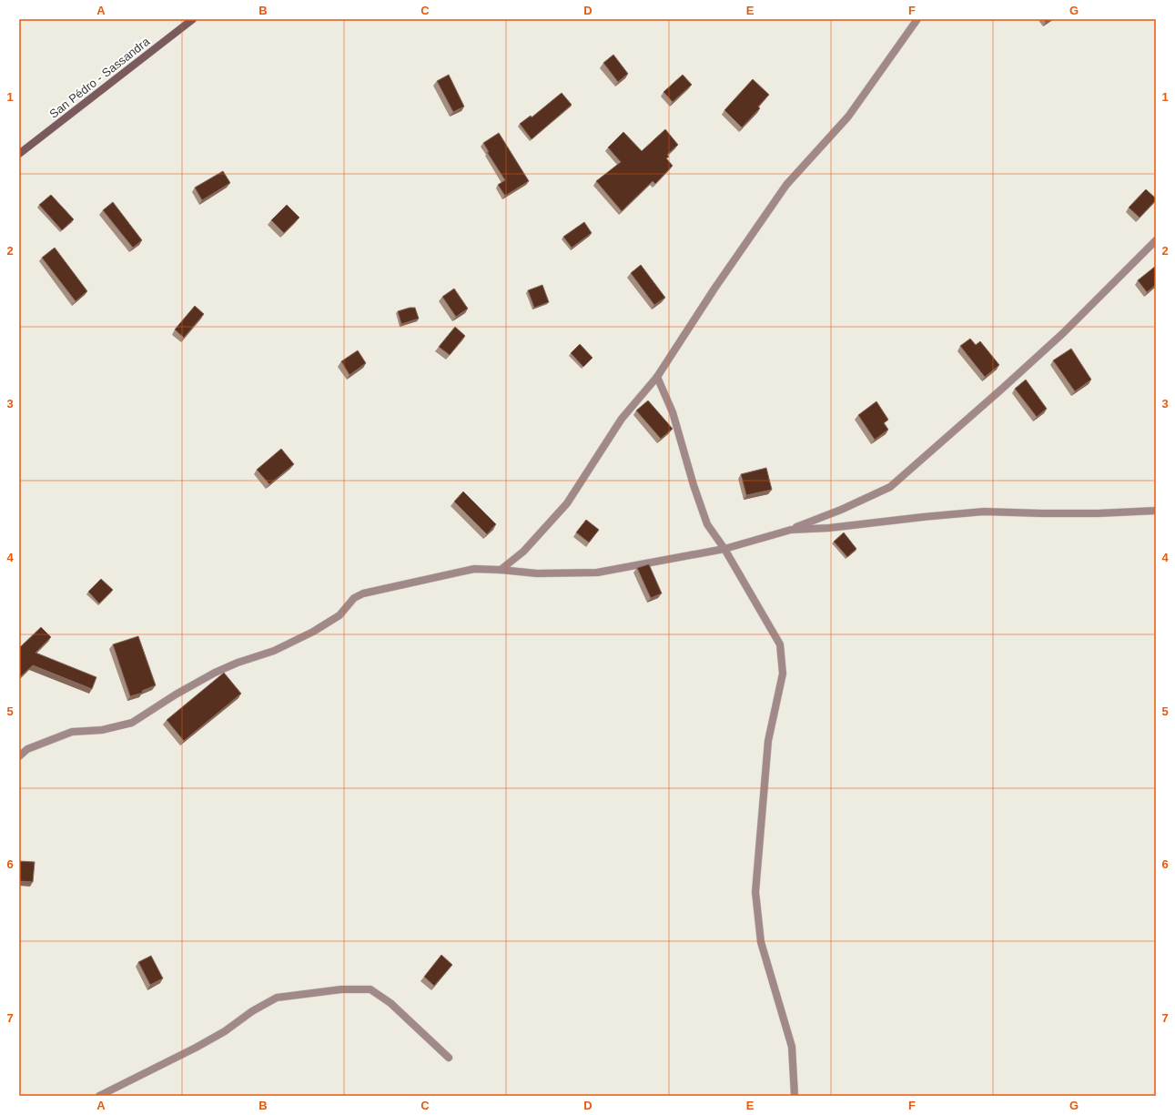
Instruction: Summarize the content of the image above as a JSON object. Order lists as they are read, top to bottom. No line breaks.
{"streets":{"main road":["San Pédro - Sassandra"]},"grid":{"columns":["A","B","C","D","E","F","G"],"rows":["1","2","3","4","5","6","7"]}}
